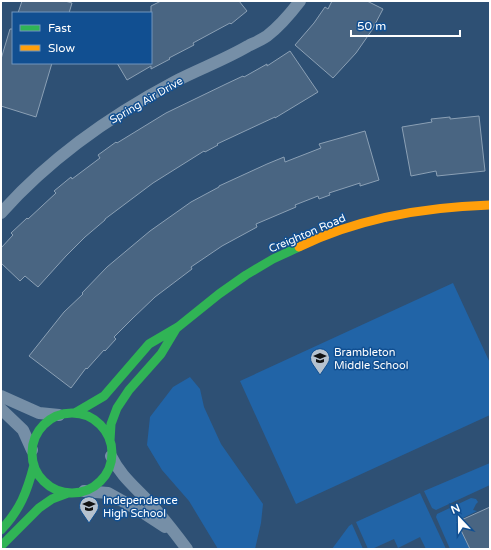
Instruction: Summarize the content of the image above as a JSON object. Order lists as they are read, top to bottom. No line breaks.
{"streets":{"street":["Spring Air Drive","Creighton Road"]},"places":{"school or university":["Brambleton Middle School","Independence High School"]},"legend":["Fast","Slow"],"scale_bar":"50 m","north":"top"}
